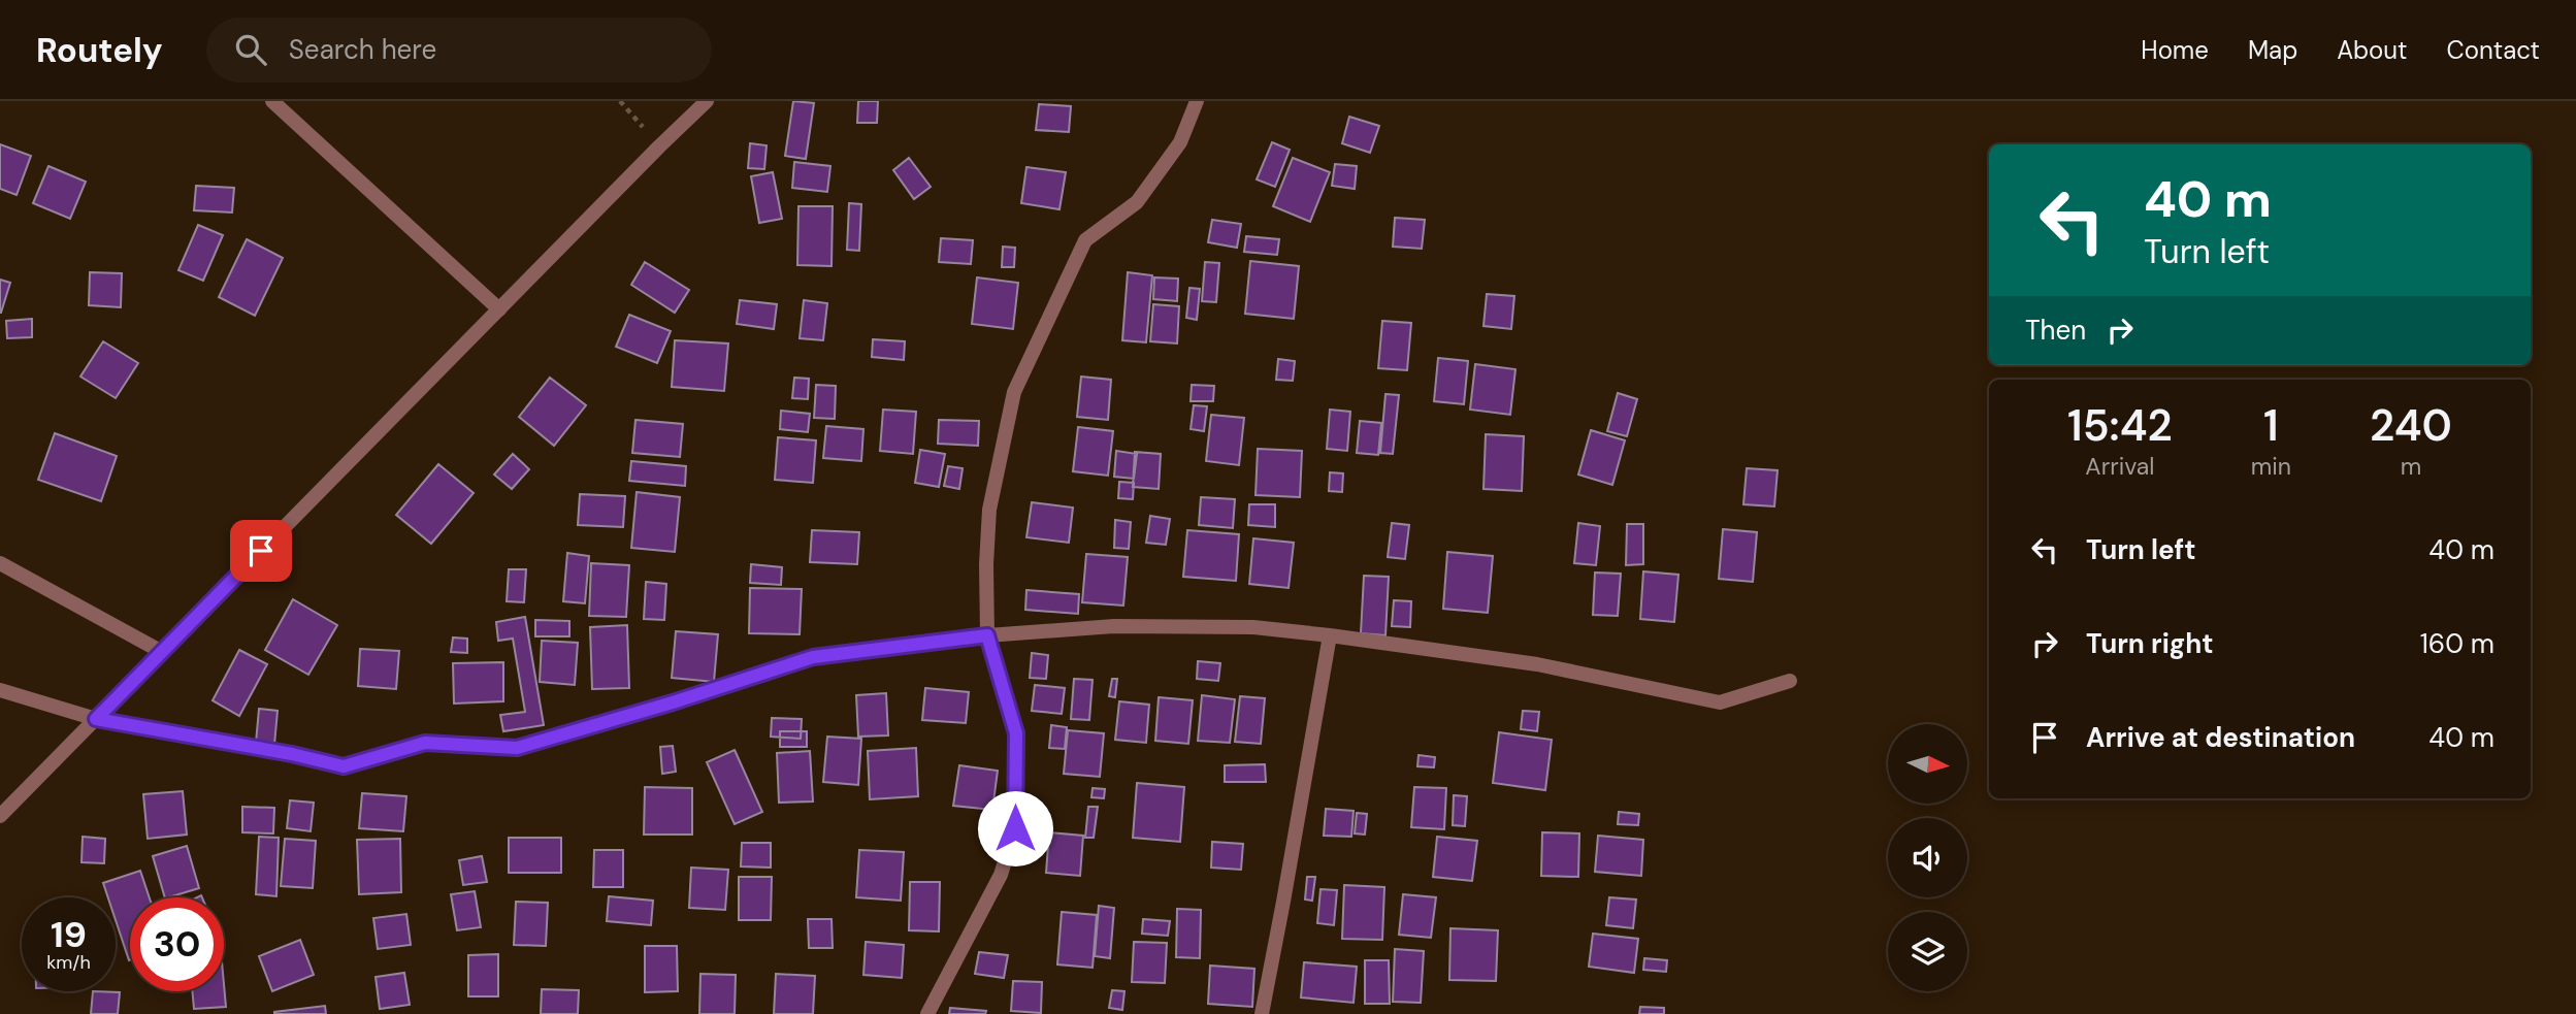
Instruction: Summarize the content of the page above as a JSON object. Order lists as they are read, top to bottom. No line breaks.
{"north":"right","page":{"header":"Routely","search":"Search here","nav":["Home","Map","About","Contact"],"turn":["40 m","Turn left"],"then":"Then","eta":["15:42","Arrival","1","min","240","m"],"list":[{"name":"Turn left","value":"40 m"},{"name":"Turn right","value":"160 m"},{"name":"Arrive at destination","value":"40 m"}],"speed":"19 km/h","limit":"30"}}
